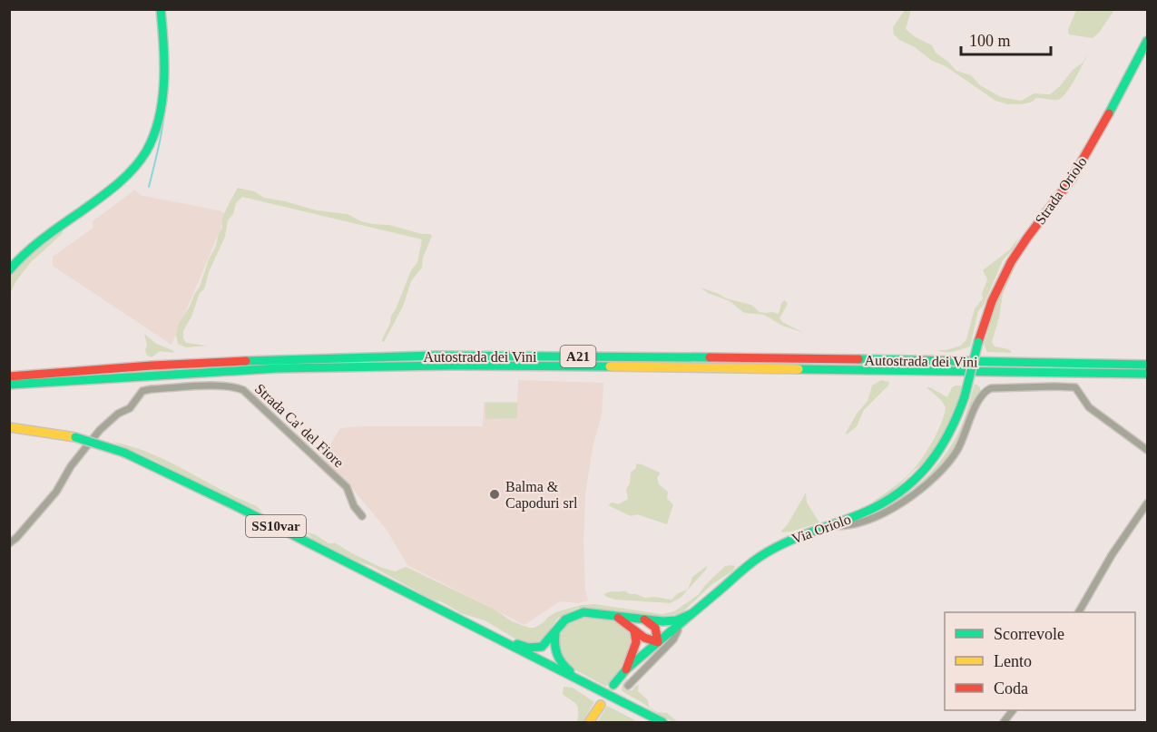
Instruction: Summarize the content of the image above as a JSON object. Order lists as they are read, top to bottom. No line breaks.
{"streets":{"main road":["Strada Oriolo","Autostrada dei Vini","A21","SS10var","Via Oriolo"],"street":["Strada Ca' del Fiore"]},"crossings":[["Strada Oriolo","Via Oriolo"]],"places":["Balma & Capoduri srl"],"legend":["Scorrevole","Lento","Coda"],"scale_bar":"100 m"}
